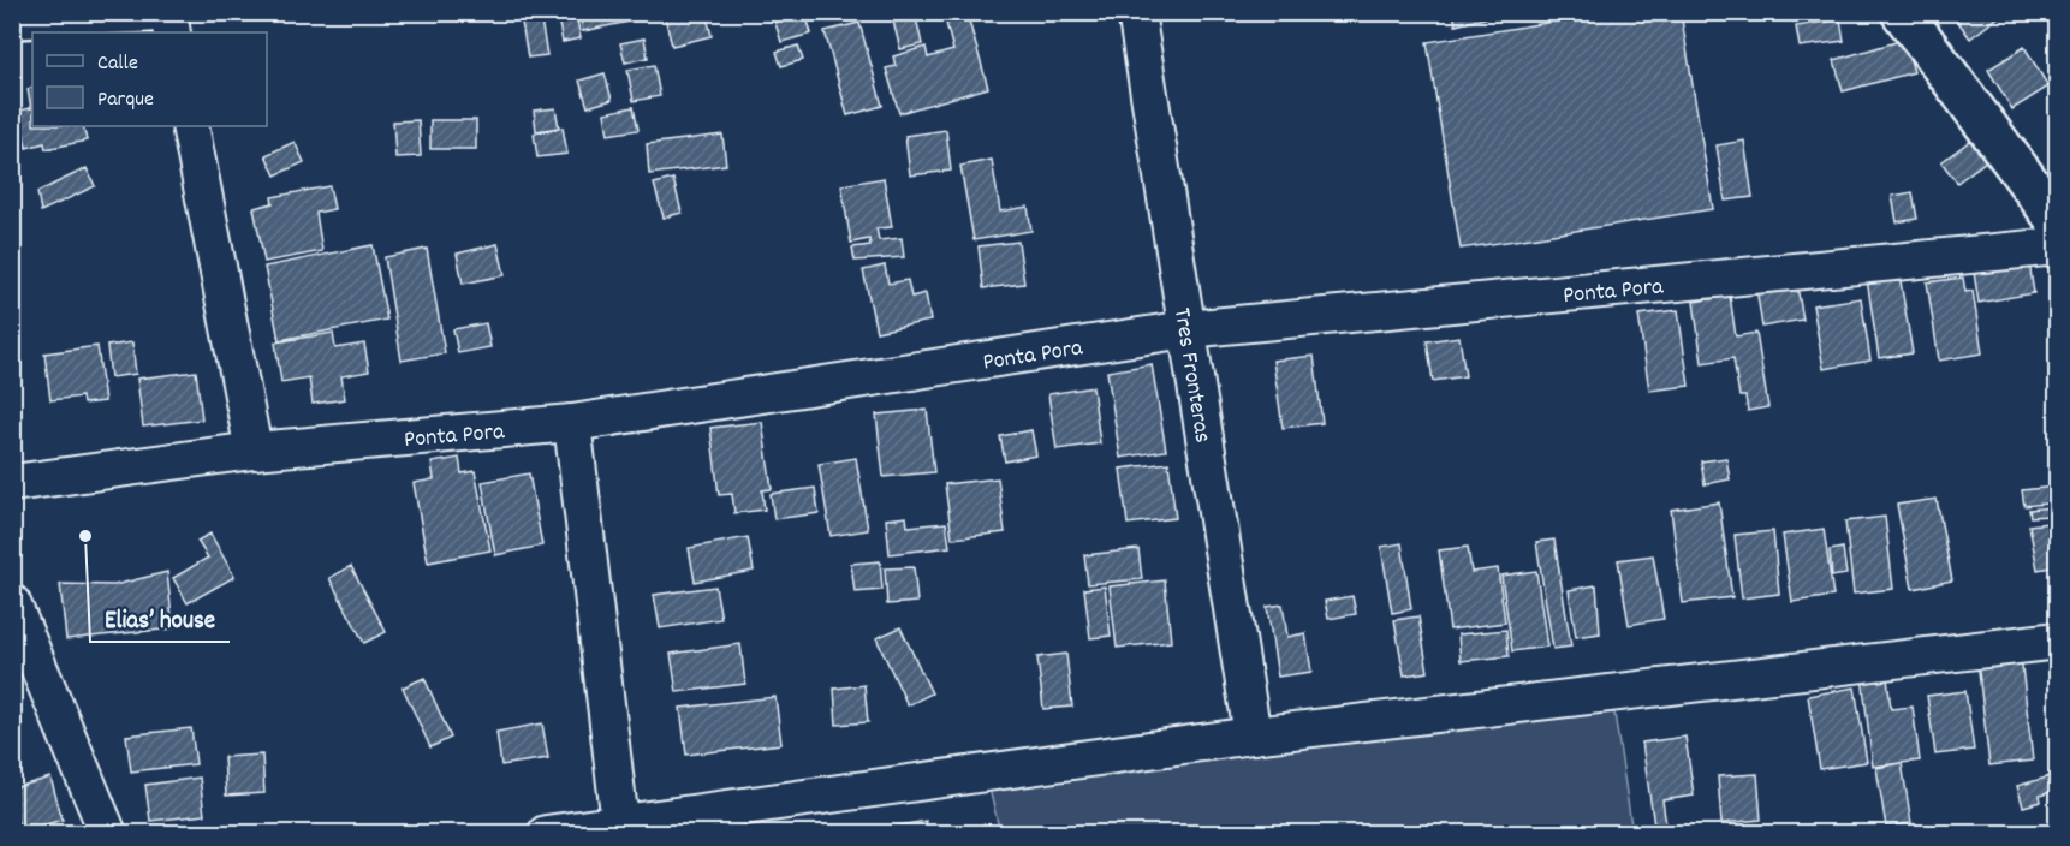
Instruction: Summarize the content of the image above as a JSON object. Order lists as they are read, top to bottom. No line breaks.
{"streets":{"street":["Ponta Pora","Tres Fronteras"]},"crossings":[["Ponta Pora","Tres Fronteras"]],"places":["Elias’ house"],"legend":["Calle","Parque"]}
